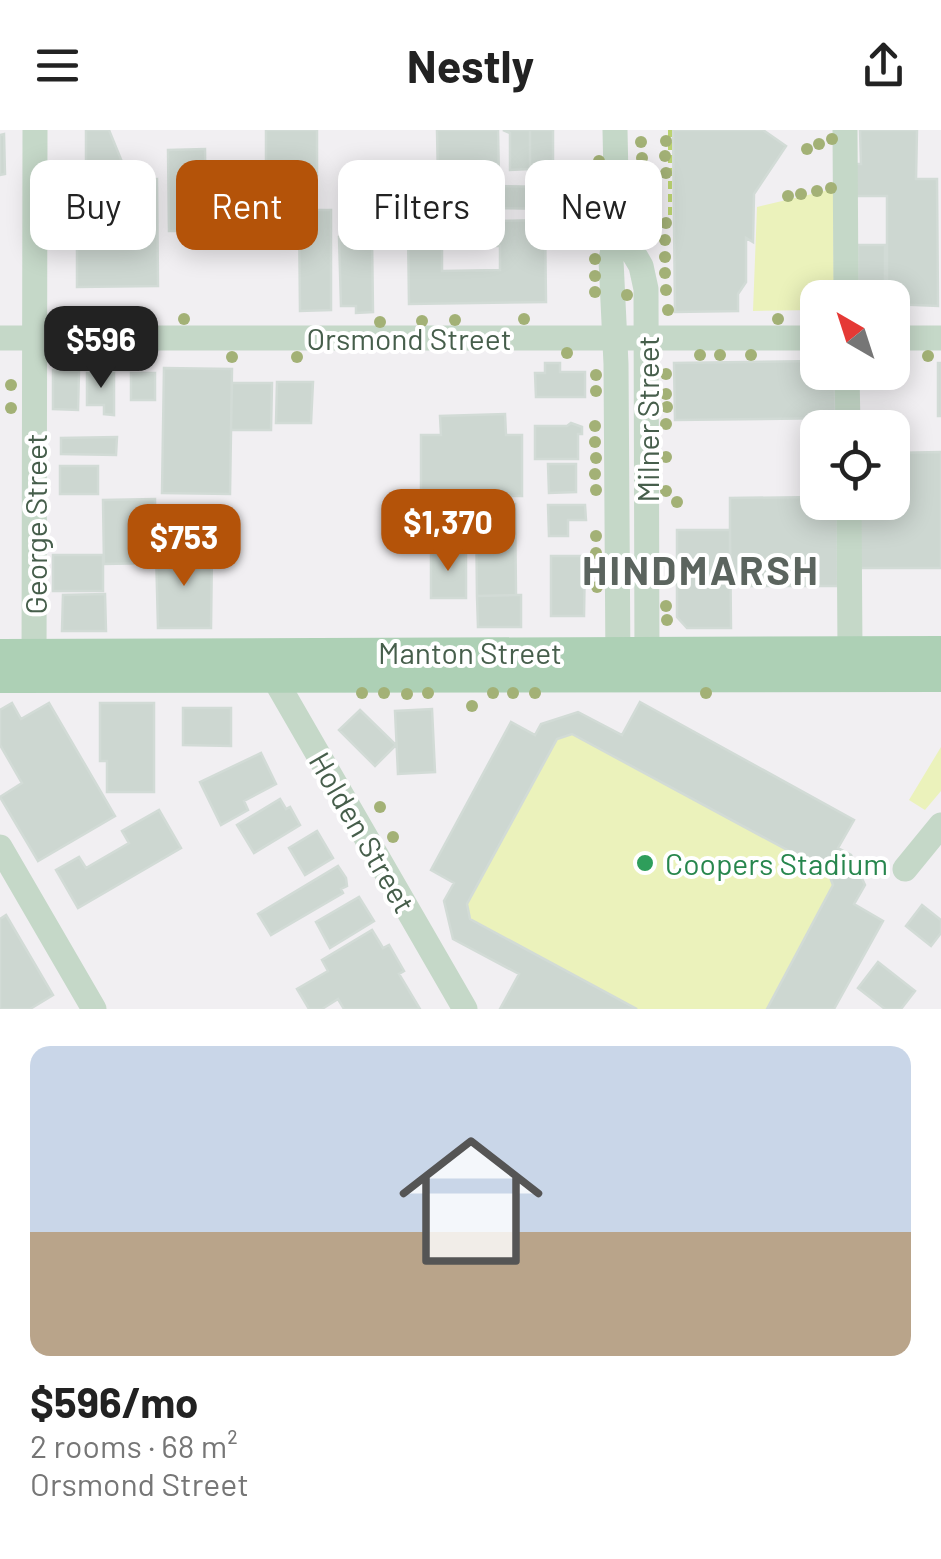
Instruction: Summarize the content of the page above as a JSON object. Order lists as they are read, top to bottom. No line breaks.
{"streets":{"main road":["Manton Street"],"street":["Orsmond Street","Milner Street","George Street","Holden Street"]},"crossings":[["Orsmond Street","Milner Street"],["Orsmond Street","George Street"],["Milner Street","Manton Street"],["George Street","Manton Street"],["Manton Street","Holden Street"]],"districts":["HINDMARSH"],"places":["Coopers Stadium"],"north":"top left","page":{"header":"Nestly","chip":["Buy","Rent","Filters","New"],"price":["$596","$1,370","$753"],"list":[{"name":"$596/mo","note":"2 rooms · 68 m² · Orsmond Street"}]}}
